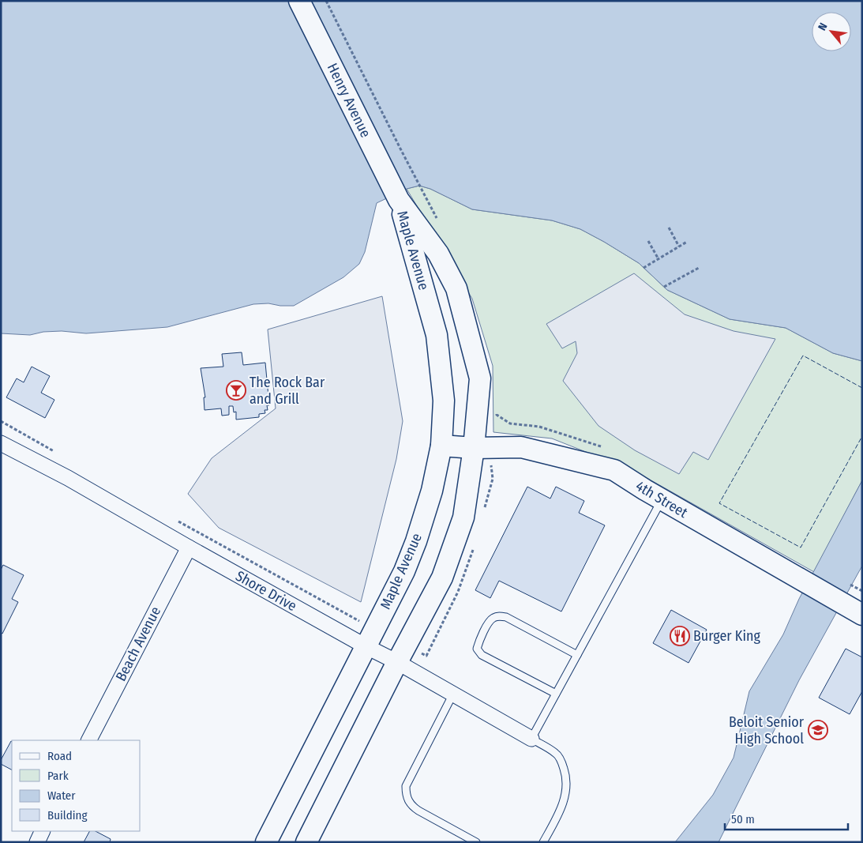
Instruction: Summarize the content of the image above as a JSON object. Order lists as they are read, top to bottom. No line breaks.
{"streets":{"street":["Henry Avenue","Maple Avenue","4th Street","Shore Drive","Beach Avenue"]},"crossings":[["Henry Avenue","Maple Avenue"],["Maple Avenue","4th Street"],["Maple Avenue","Shore Drive"],["Shore Drive","Beach Avenue"]],"places":{"bar":["The Rock Bar and Grill"],"restaurant":["Burger King"],"school or university":["Beloit Senior High School"]},"legend":["Road","Park","Water","Building"],"scale_bar":"50 m","north":"top left"}
